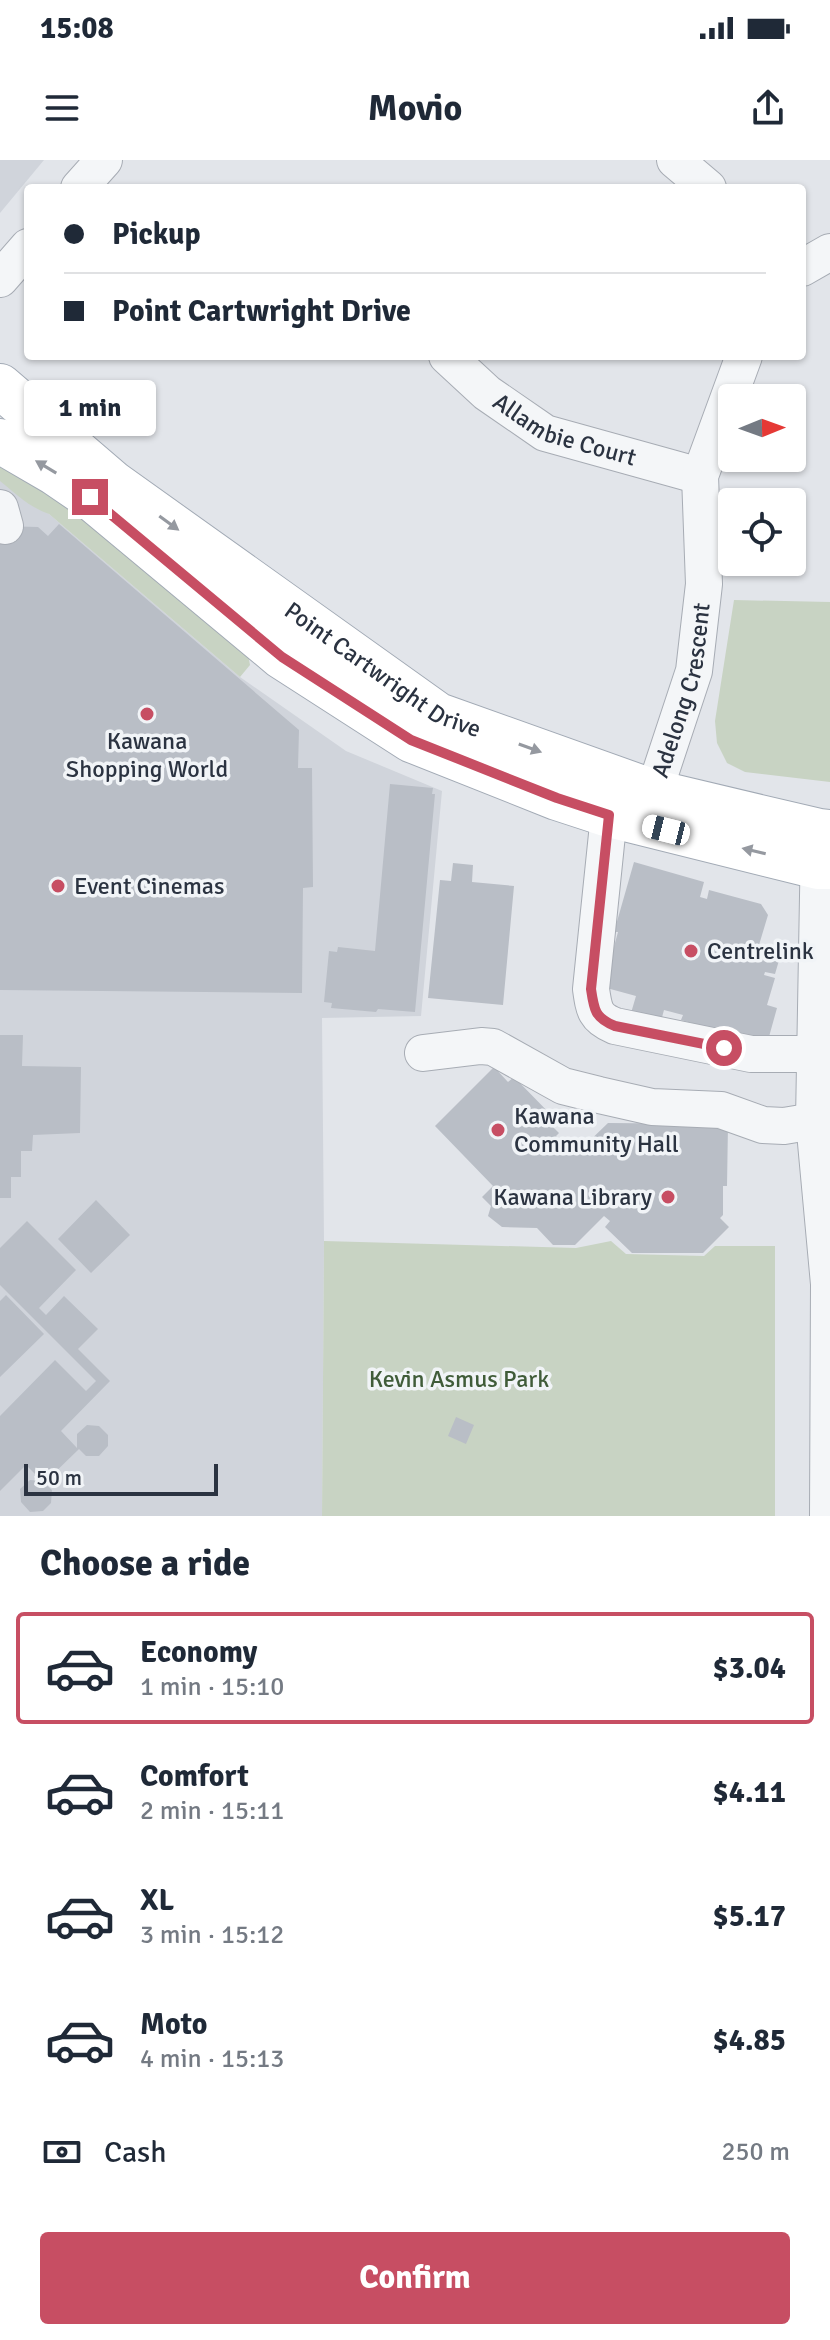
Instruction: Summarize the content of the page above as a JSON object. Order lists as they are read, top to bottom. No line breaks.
{"streets":{"main road":["Point Cartwright Drive"],"street":["Allambie Court","Adelong Crescent"]},"crossings":[["Allambie Court","Adelong Crescent"],["Point Cartwright Drive","Adelong Crescent"]],"parks":["Kevin Asmus Park"],"places":["Kawana Shopping World","Event Cinemas","Centrelink","Kawana Community Hall","Kawana Library"],"scale_bar":"50 m","north":"right","page":{"status":"15:08","header":"Movio","banner":["Pickup","Point Cartwright Drive"],"bubble":"1 min","scale":"50 m","heading":"Choose a ride","list":[{"name":"Economy","note":"1 min · 15:10","value":"$3.04"},{"name":"Comfort","note":"2 min · 15:11","value":"$4.11"},{"name":"XL","note":"3 min · 15:12","value":"$5.17"},{"name":"Moto","note":"4 min · 15:13","value":"$4.85"}],"pay":["Cash","250 m"],"buttons":"Confirm"}}
